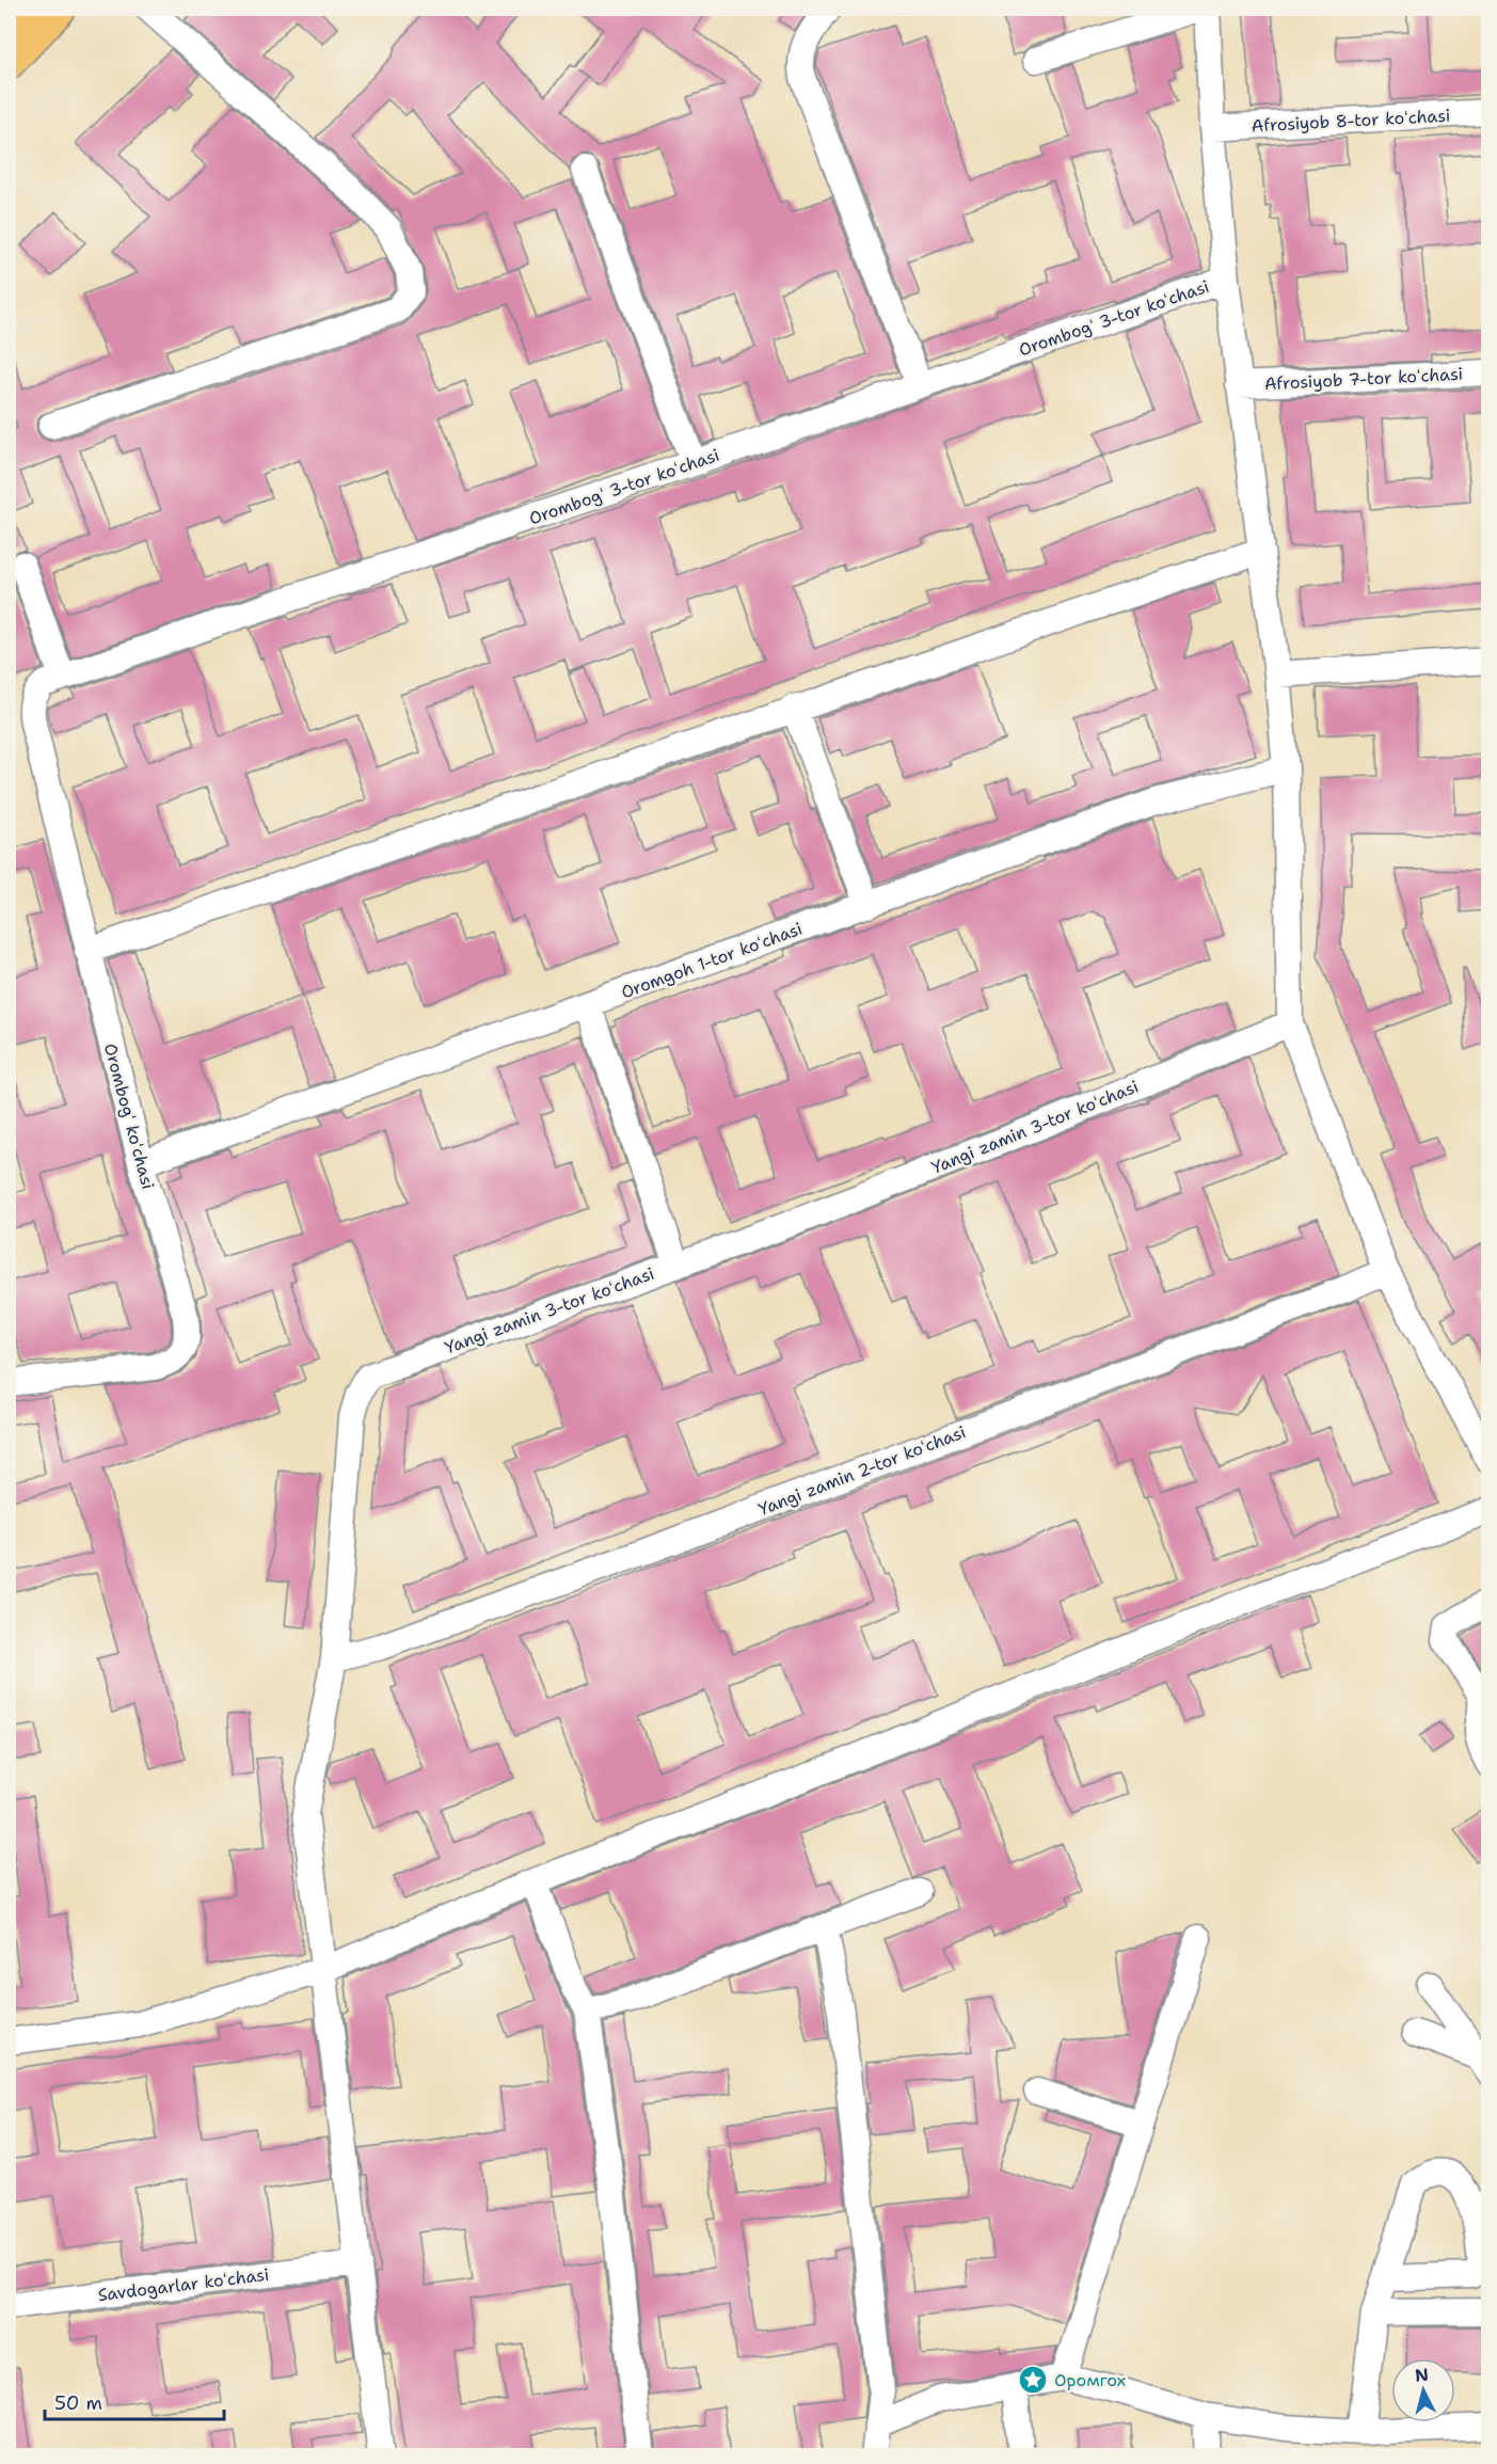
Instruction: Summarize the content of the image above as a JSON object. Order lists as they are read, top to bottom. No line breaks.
{"streets":{"street":["Afrosiyob 8-tor koʻchasi","Orombogʻ 3-tor koʻchasi","Afrosiyob 7-tor koʻchasi","Oromgoh 1-tor koʻchasi","Orombogʻ koʻchasi","Yangi zamin 3-tor koʻchasi","Yangi zamin 2-tor koʻchasi","Savdogarlar koʻchasi"]},"crossings":[["Orombogʻ 3-tor koʻchasi","Orombogʻ koʻchasi"],["Oromgoh 1-tor koʻchasi","Orombogʻ koʻchasi"],["Yangi zamin 3-tor koʻchasi","Yangi zamin 2-tor koʻchasi"]],"places":{"place":["Оромгох"]},"scale_bar":"50 m","north":"top"}
